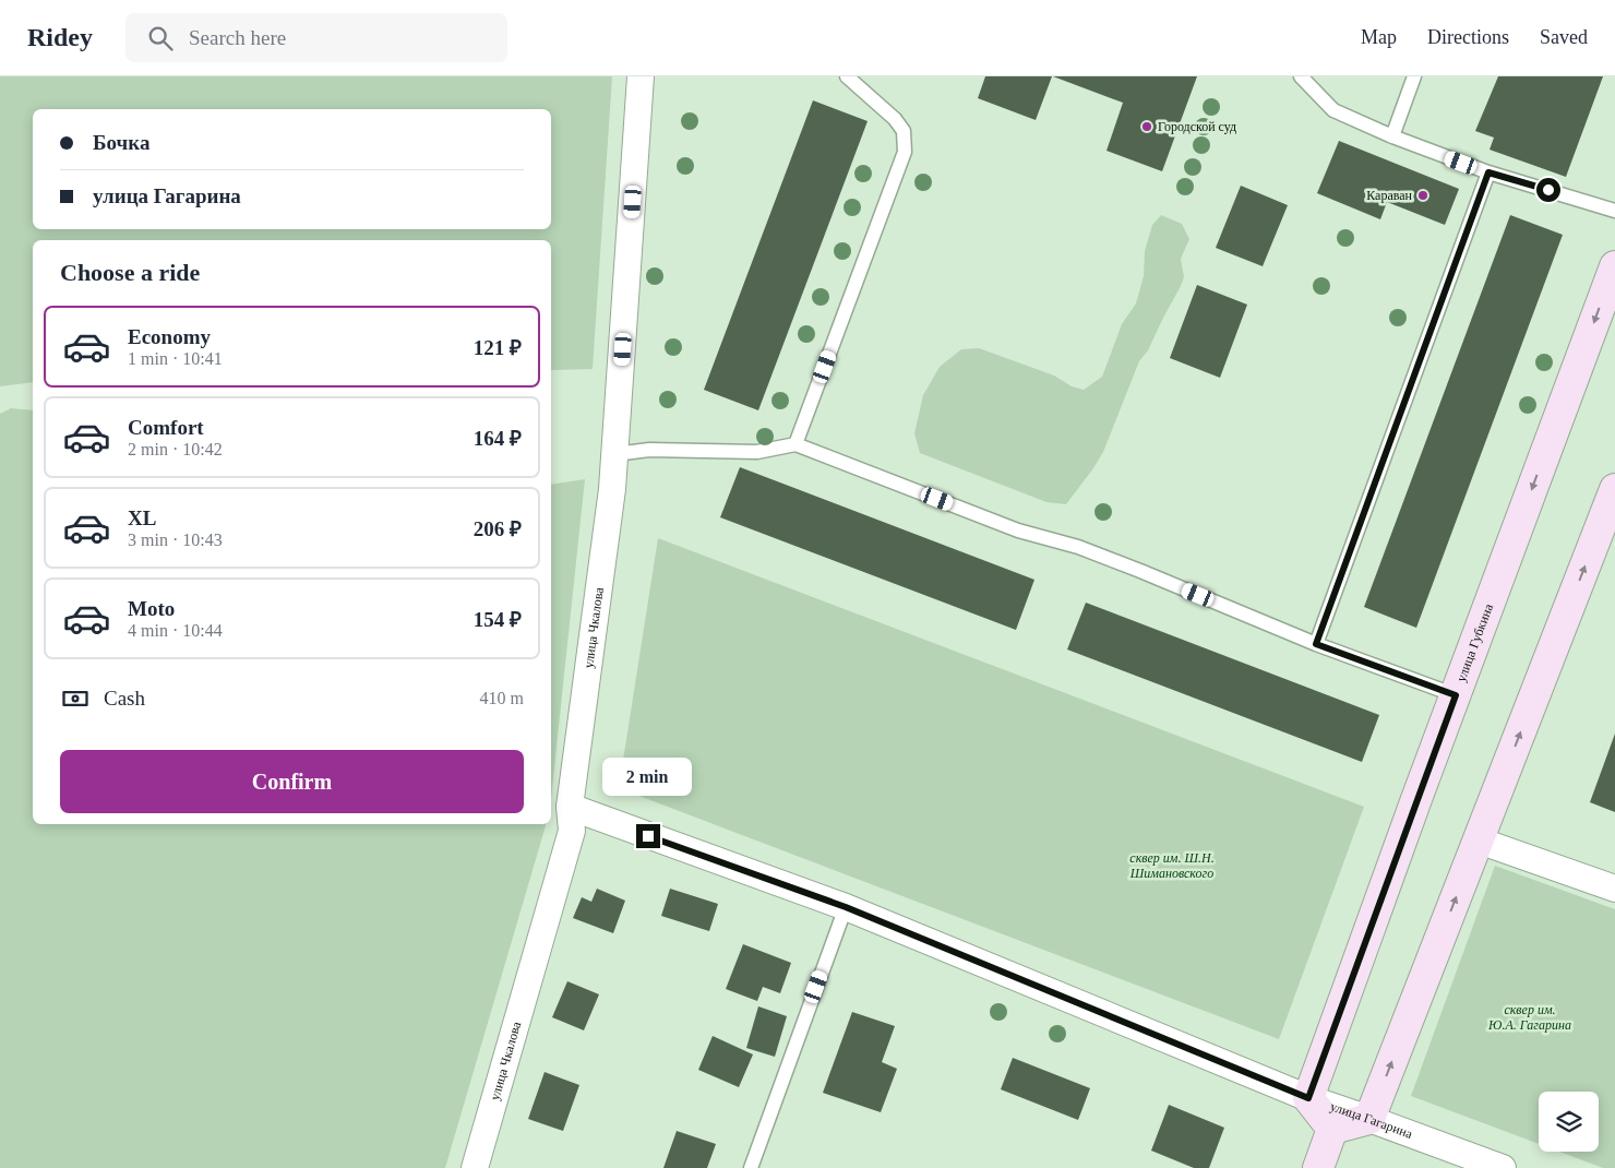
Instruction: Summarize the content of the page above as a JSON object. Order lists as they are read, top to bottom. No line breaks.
{"streets":{"main road":["улица Губкина"],"street":["улица Чкалова","улица Гагарина"]},"crossings":[["улица Чкалова","улица Гагарина"],["улица Губкина","улица Гагарина"]],"parks":["сквер им. Ш.Н. Шимановского","сквер им. Ю.А. Гагарина"],"places":["Городской суд","Караван"],"page":{"header":"Ridey","search":"Search here","nav":["Map","Directions","Saved"],"banner":["Бочка","улица Гагарина"],"heading":"Choose a ride","list":[{"name":"Economy","note":"1 min · 10:41","value":"121 ₽"},{"name":"Comfort","note":"2 min · 10:42","value":"164 ₽"},{"name":"XL","note":"3 min · 10:43","value":"206 ₽"},{"name":"Moto","note":"4 min · 10:44","value":"154 ₽"}],"pay":["Cash","410 m"],"buttons":"Confirm","bubble":"2 min"}}
